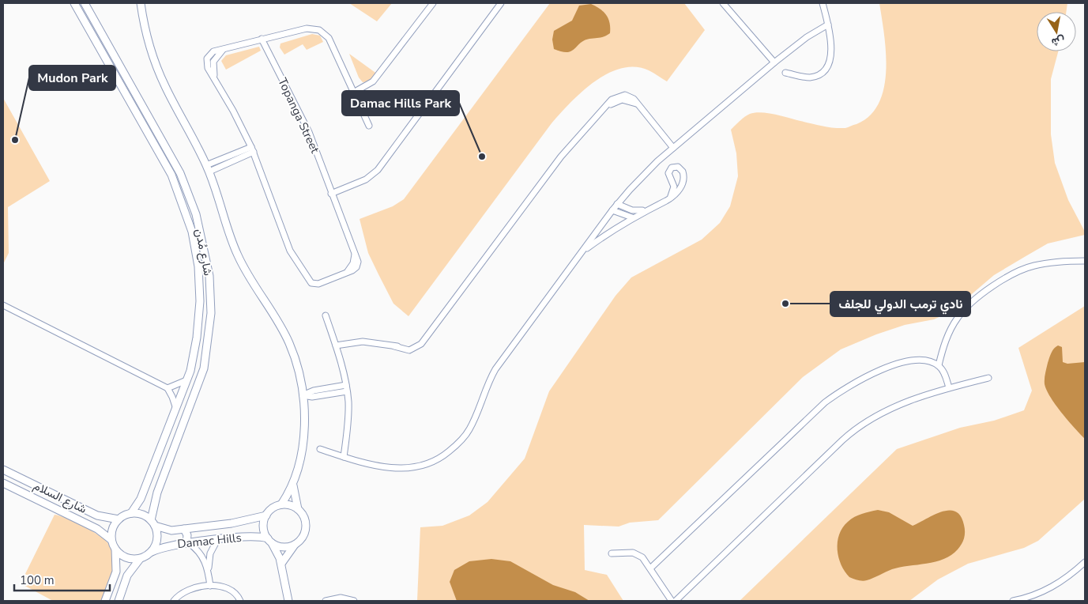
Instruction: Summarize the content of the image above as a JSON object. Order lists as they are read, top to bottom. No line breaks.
{"streets":{"street":["Topanga Street","شارع مُدن","شارع السلام","Damac Hills"]},"crossings":[["شارع مُدن","شارع السلام"],["شارع مُدن","Damac Hills"],["شارع السلام","Damac Hills"]],"places":["Mudon Park","Damac Hills Park","نادي ترمب الدولي للجلف"],"scale_bar":"100 m","north":"bottom"}
